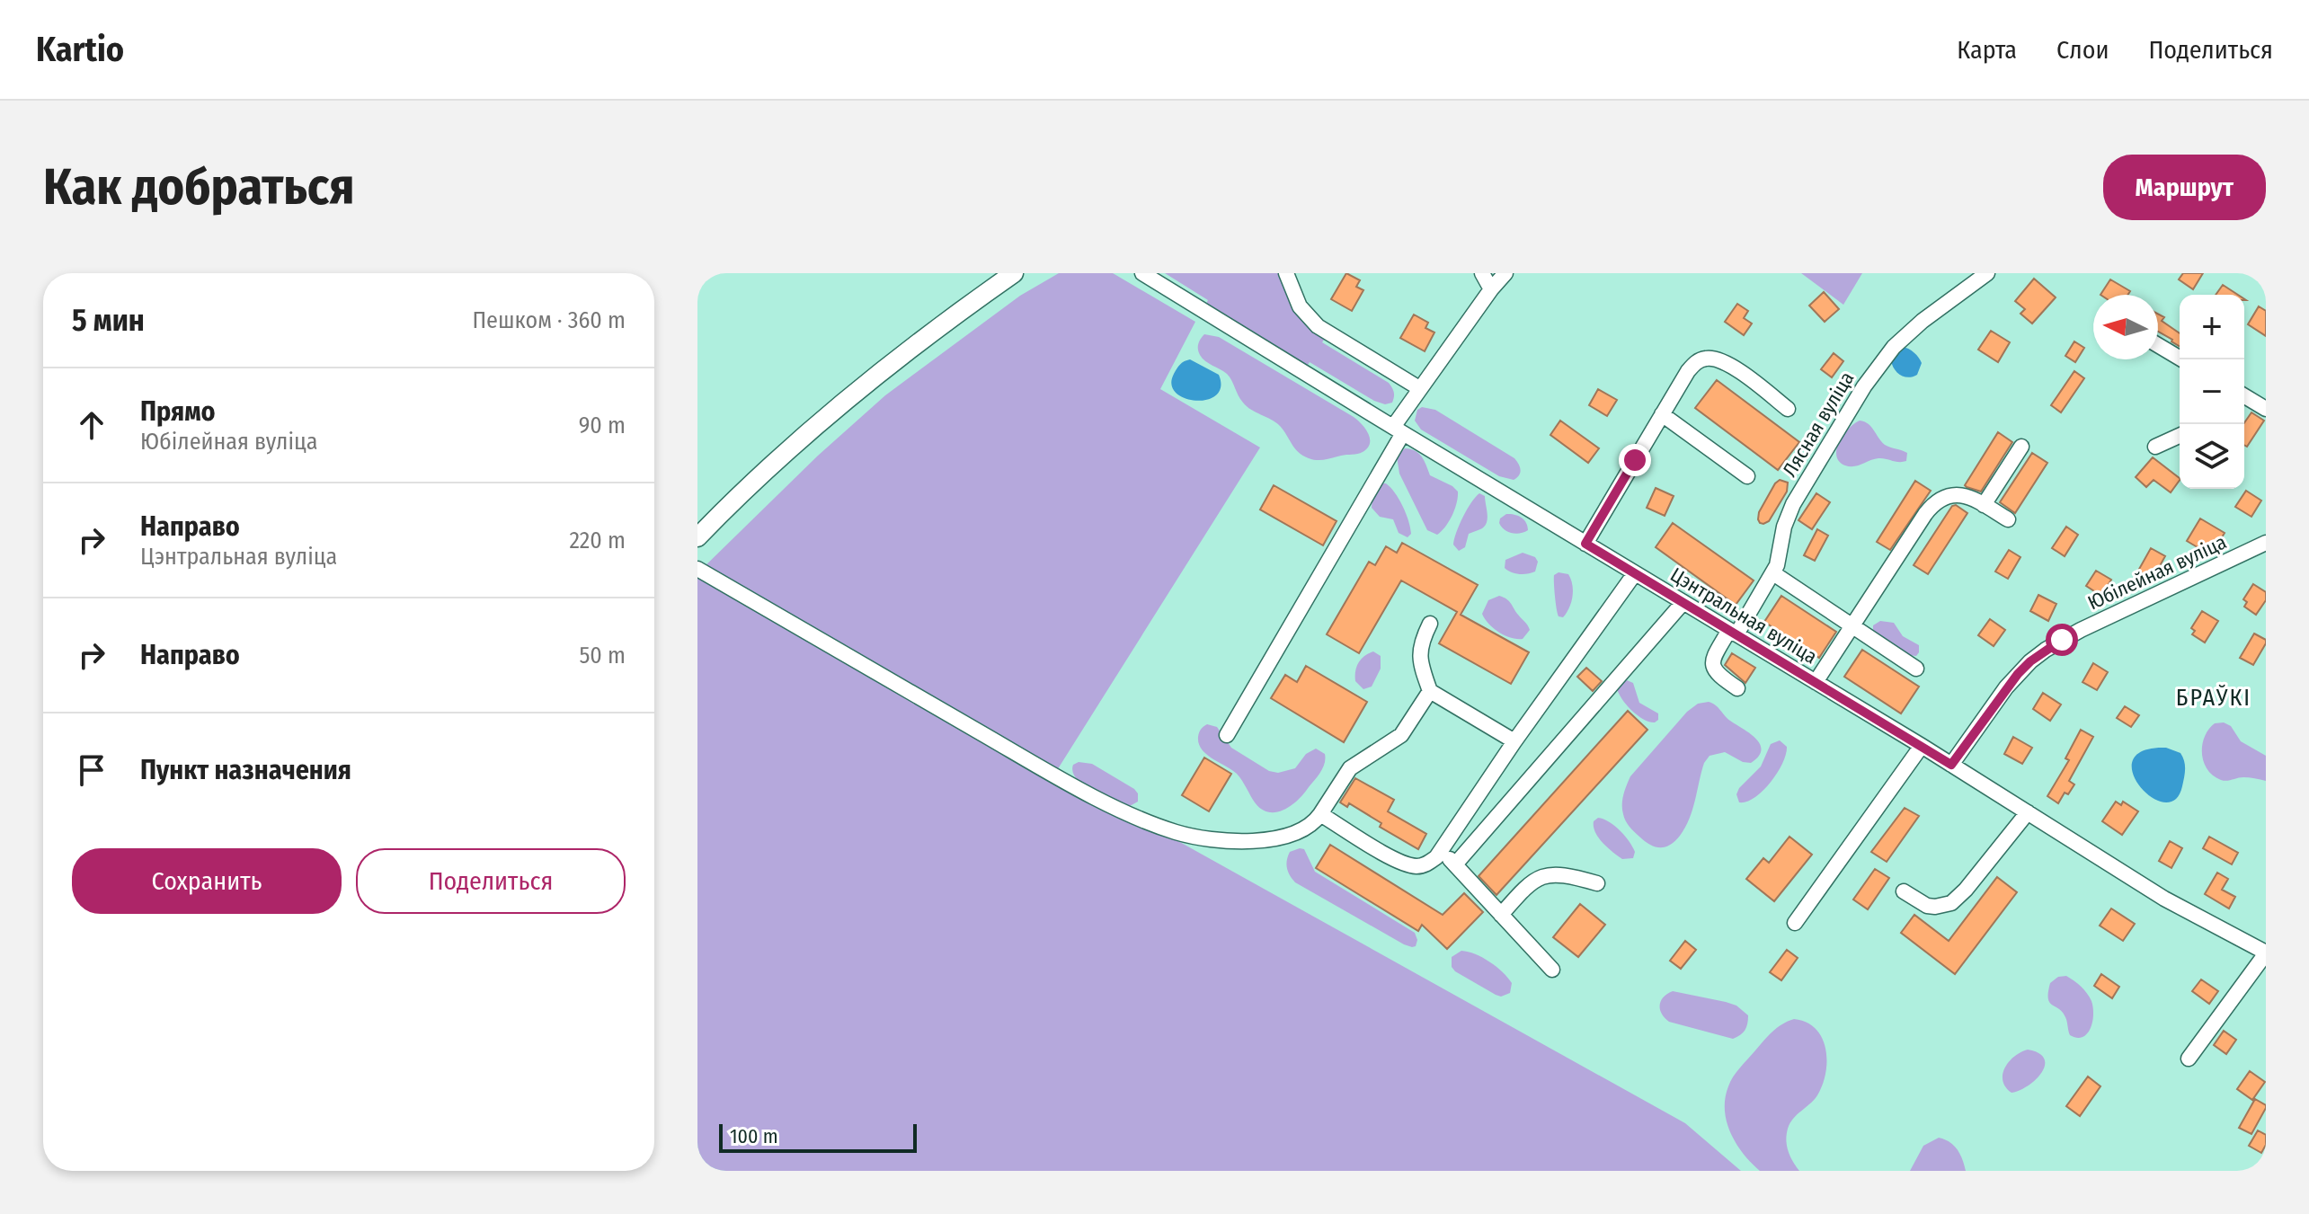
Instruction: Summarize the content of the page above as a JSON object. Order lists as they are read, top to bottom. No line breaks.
{"streets":{"street":["Лясная вуліца","Юбілейная вуліца","Цэнтральная вуліца"]},"crossings":[["Лясная вуліца","Цэнтральная вуліца"],["Юбілейная вуліца","Цэнтральная вуліца"]],"districts":["БРАЎКІ"],"scale_bar":"100 m","north":"left","page":{"header":"Kartio","nav":["Карта","Слои","Поделиться"],"buttons":["Маршрут",["Сохранить","Поделиться"]],"title":"Как добраться","heading":["5 мин","Пешком · 360 m"],"map_buttons":["+","−"],"list":[["Прямо","Юбілейная вуліца","90 m"],["Направо","Цэнтральная вуліца","220 m"],["Направо","50 m"],"Пункт назначения"],"scale":"100 m"}}
